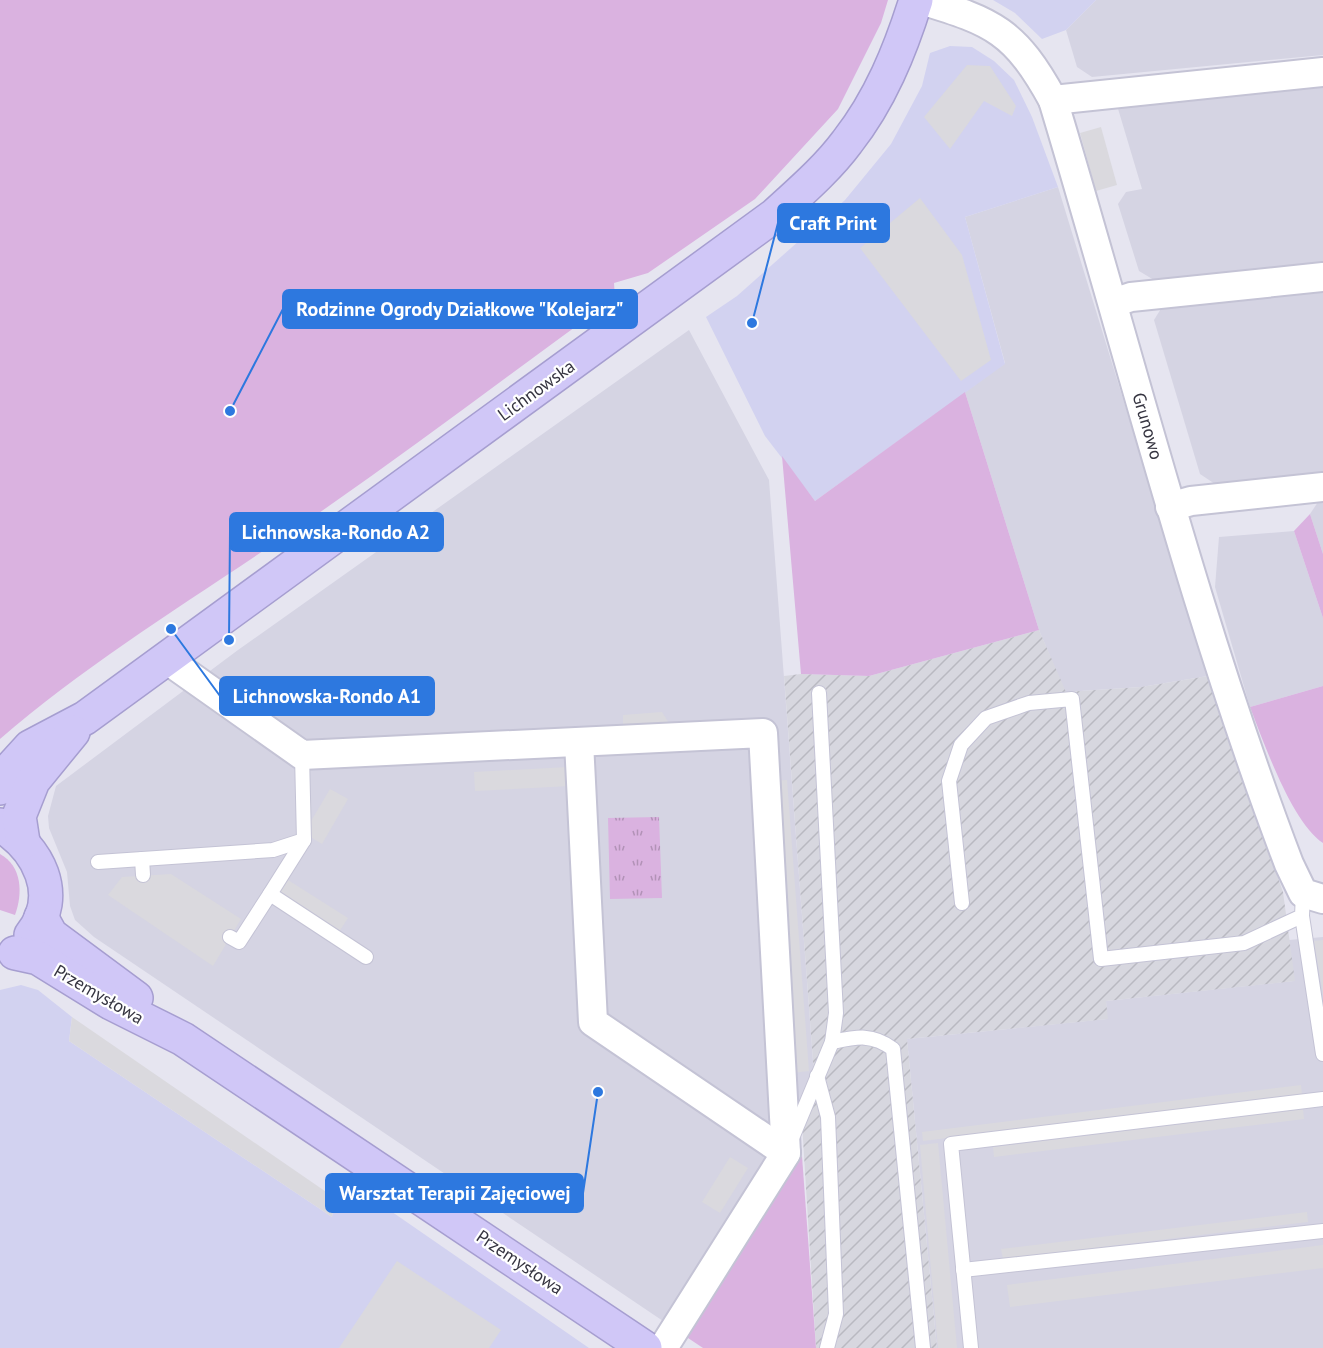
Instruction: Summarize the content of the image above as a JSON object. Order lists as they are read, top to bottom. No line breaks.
{"streets":{"street":["Lichnowska","Grunowo","Przemysłowa"]},"places":["Craft Print","Rodzinne Ogrody Działkowe \"Kolejarz\"","Lichnowska-Rondo A1","Lichnowska-Rondo A2","Warsztat Terapii Zajęciowej"]}
